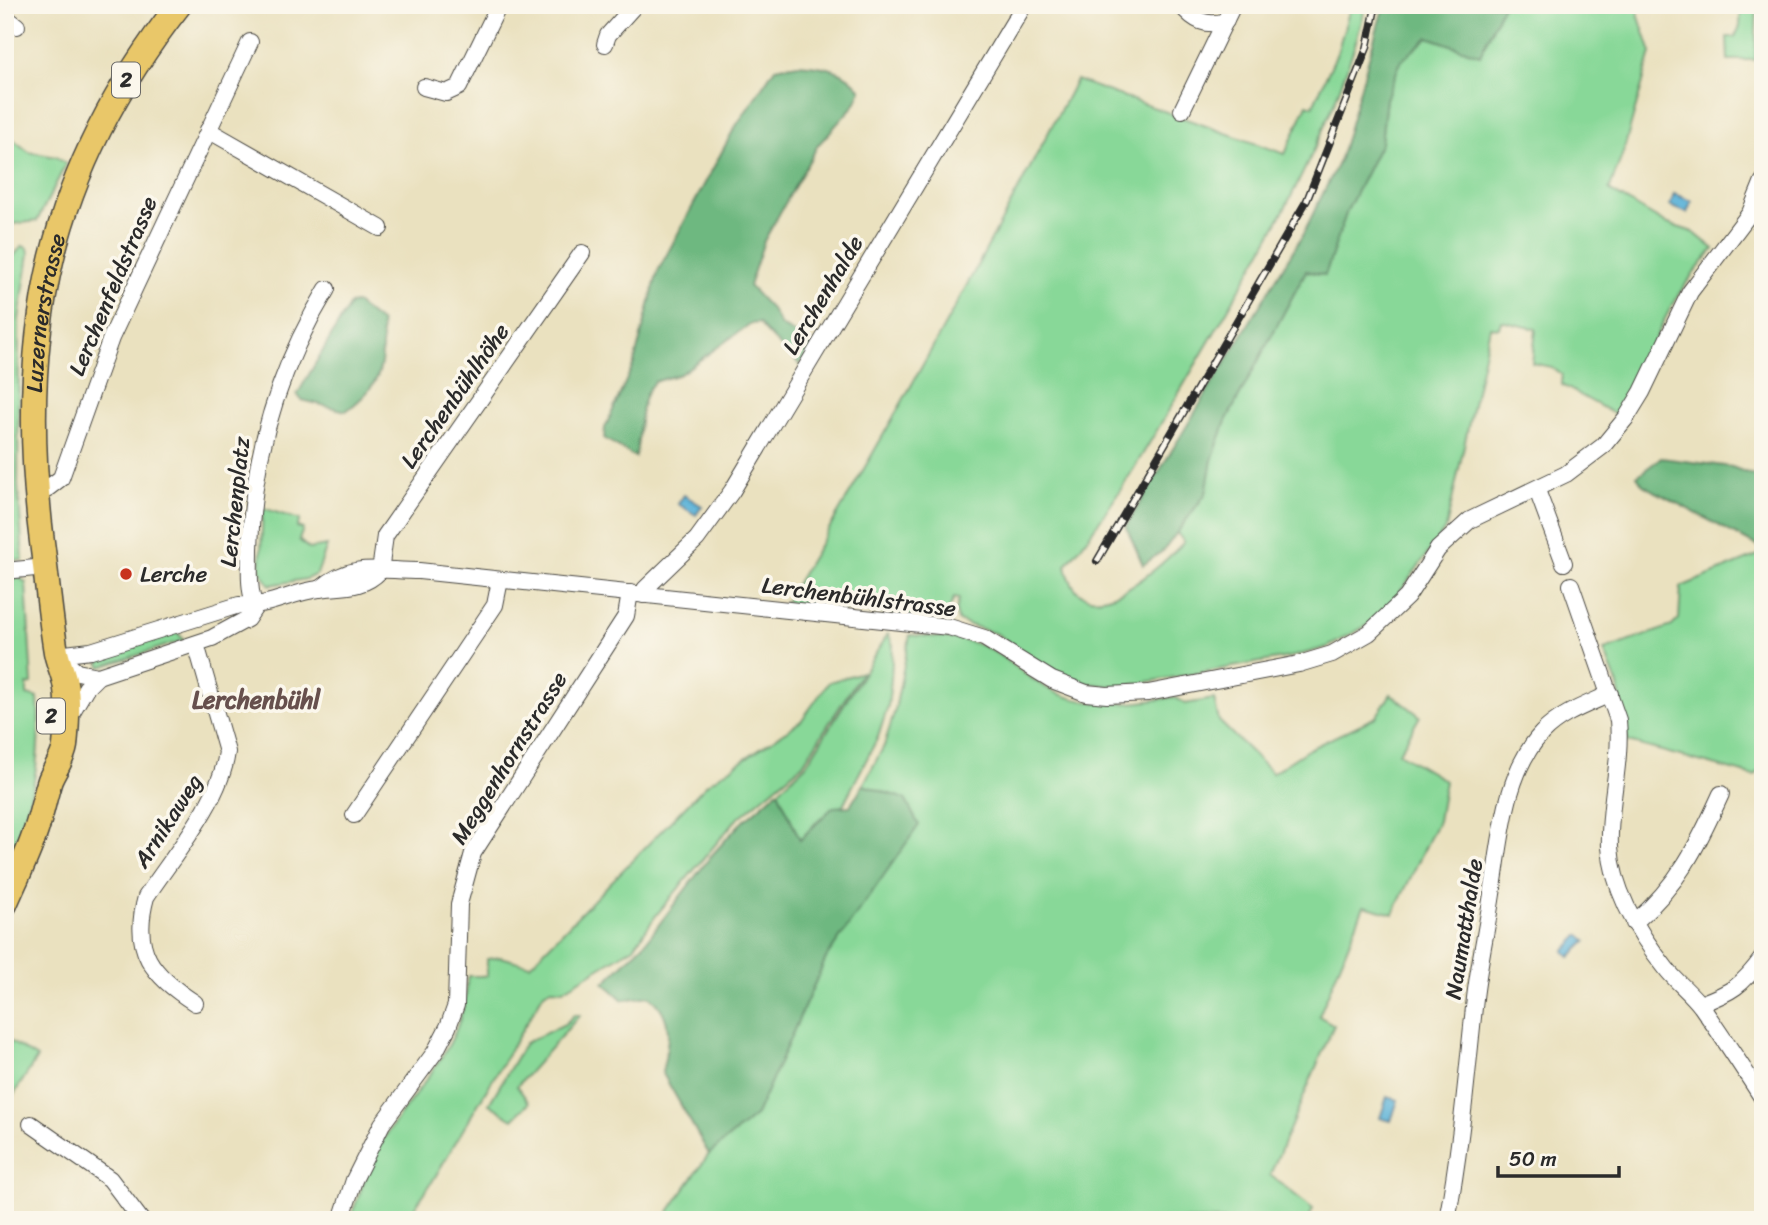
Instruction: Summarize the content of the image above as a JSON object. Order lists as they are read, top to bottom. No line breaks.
{"streets":{"main road":["2","Luzernerstrasse"],"street":["Lerchenfeldstrasse","Lerchenhalde","Lerchenbühlhöhe","Lerchenplatz","Lerchenbühlstrasse","Meggenhornstrasse","Arnikaweg","Naumatthalde"]},"crossings":[["Lerchenfeldstrasse","Luzernerstrasse"],["Lerchenhalde","Lerchenbühlstrasse"],["Lerchenhalde","Meggenhornstrasse"],["Luzernerstrasse","Lerchenbühlstrasse"],["Lerchenbühlhöhe","Lerchenbühlstrasse"],["Lerchenplatz","Lerchenbühlstrasse"],["Lerchenbühlstrasse","Meggenhornstrasse"],["Lerchenbühlstrasse","Arnikaweg"]],"districts":["Lerchenbühl"],"places":["Lerche"],"scale_bar":"50 m"}
